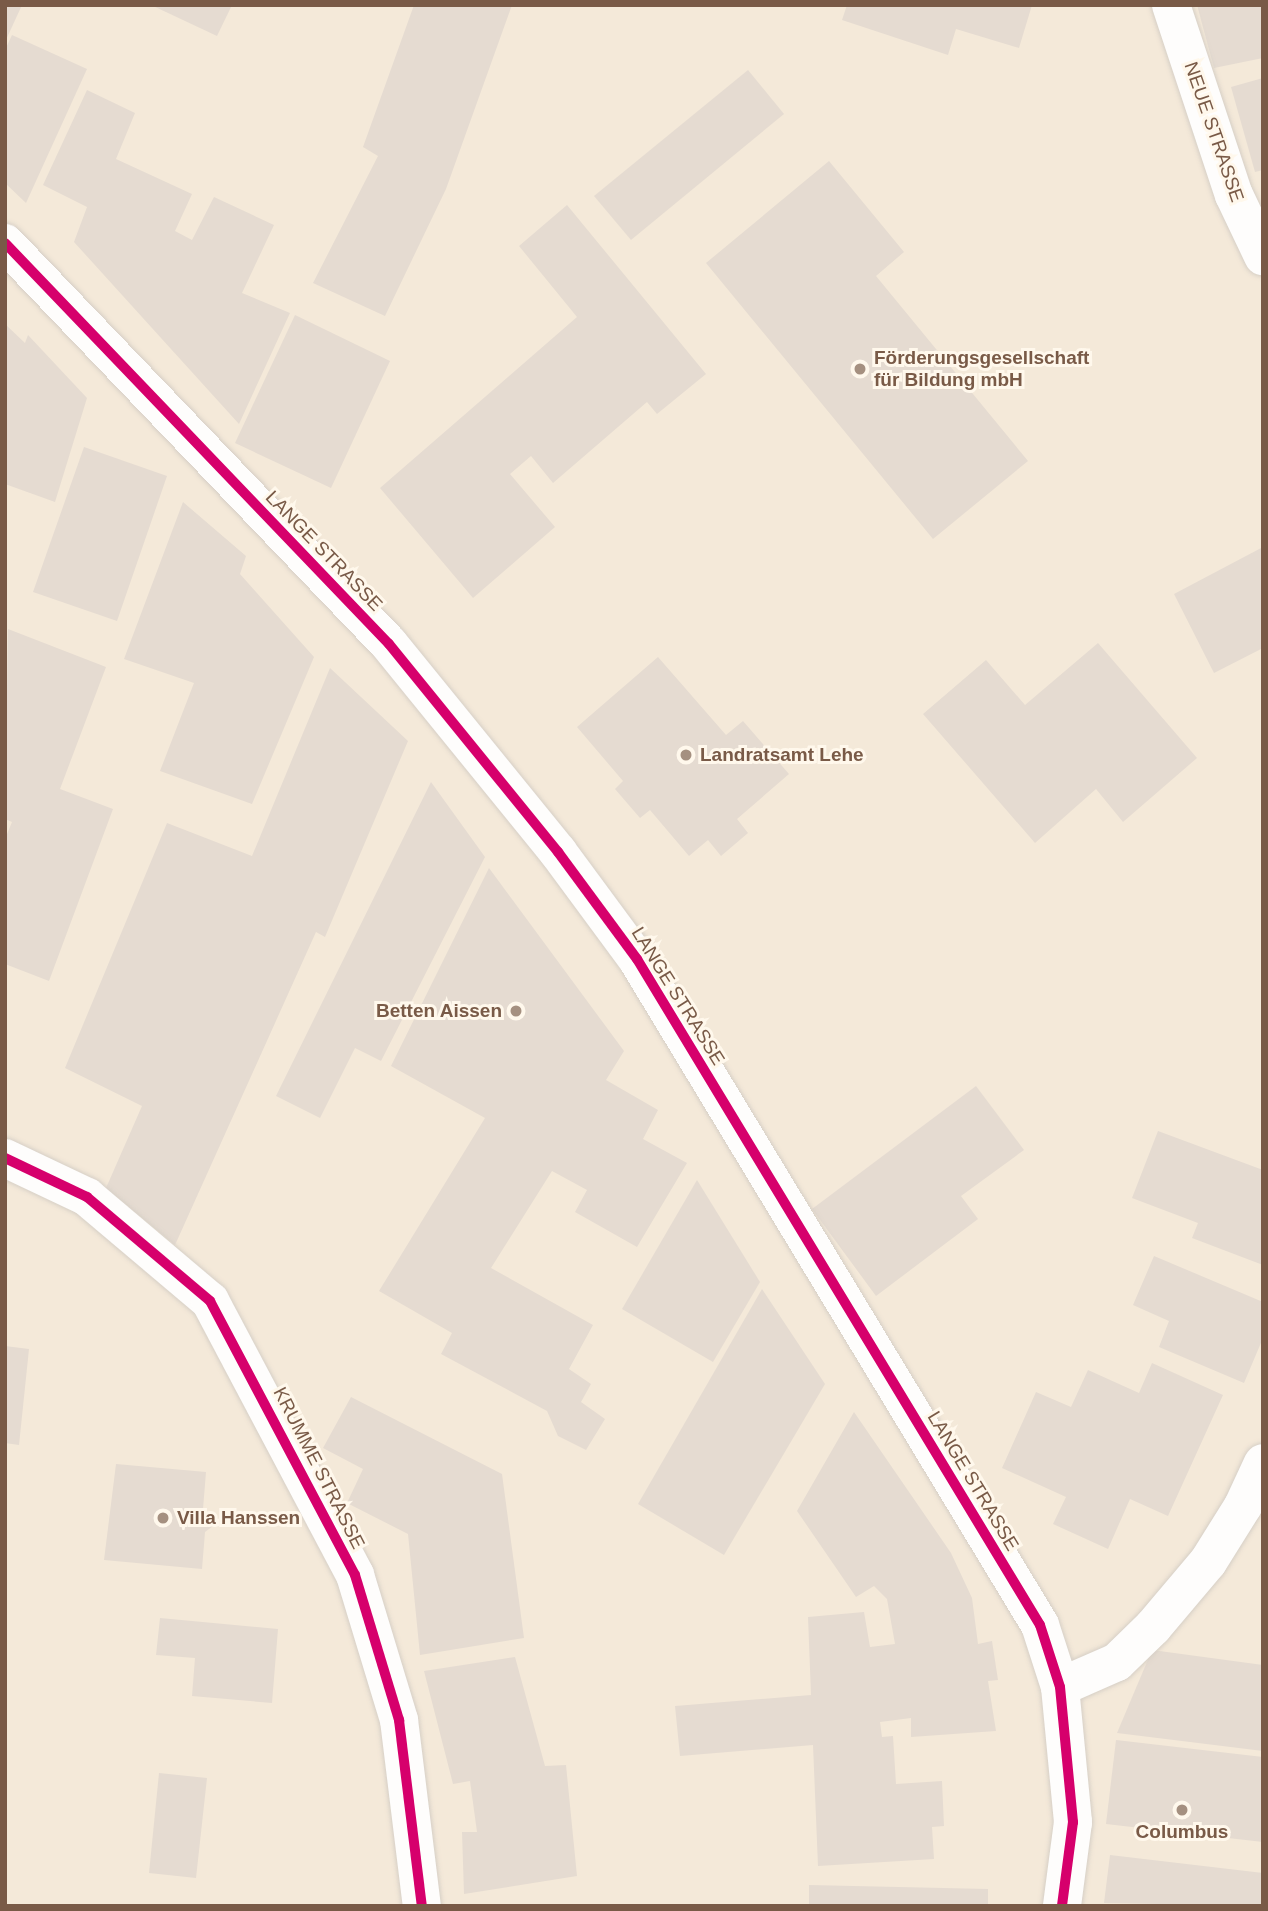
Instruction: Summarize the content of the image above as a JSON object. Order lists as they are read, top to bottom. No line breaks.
{"streets":{"street":["NEUE STRASSE","LANGE STRASSE","KRUMME STRASSE"]},"places":["Förderungsgesellschaft für Bildung mbH","Landratsamt Lehe","Betten Aissen","Villa Hanssen","Columbus"]}
